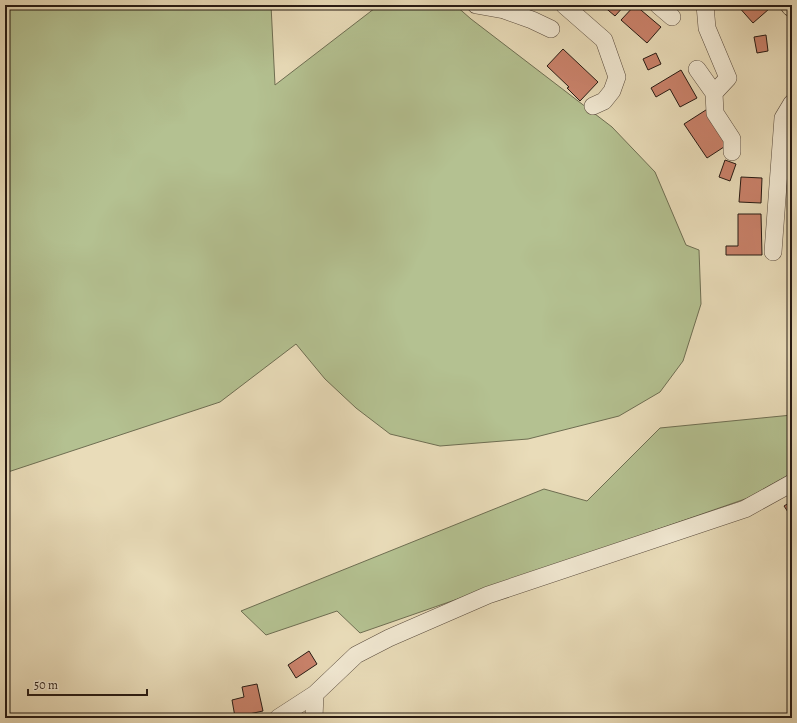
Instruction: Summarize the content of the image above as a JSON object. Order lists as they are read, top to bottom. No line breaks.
{"scale_bar":"50 m"}
